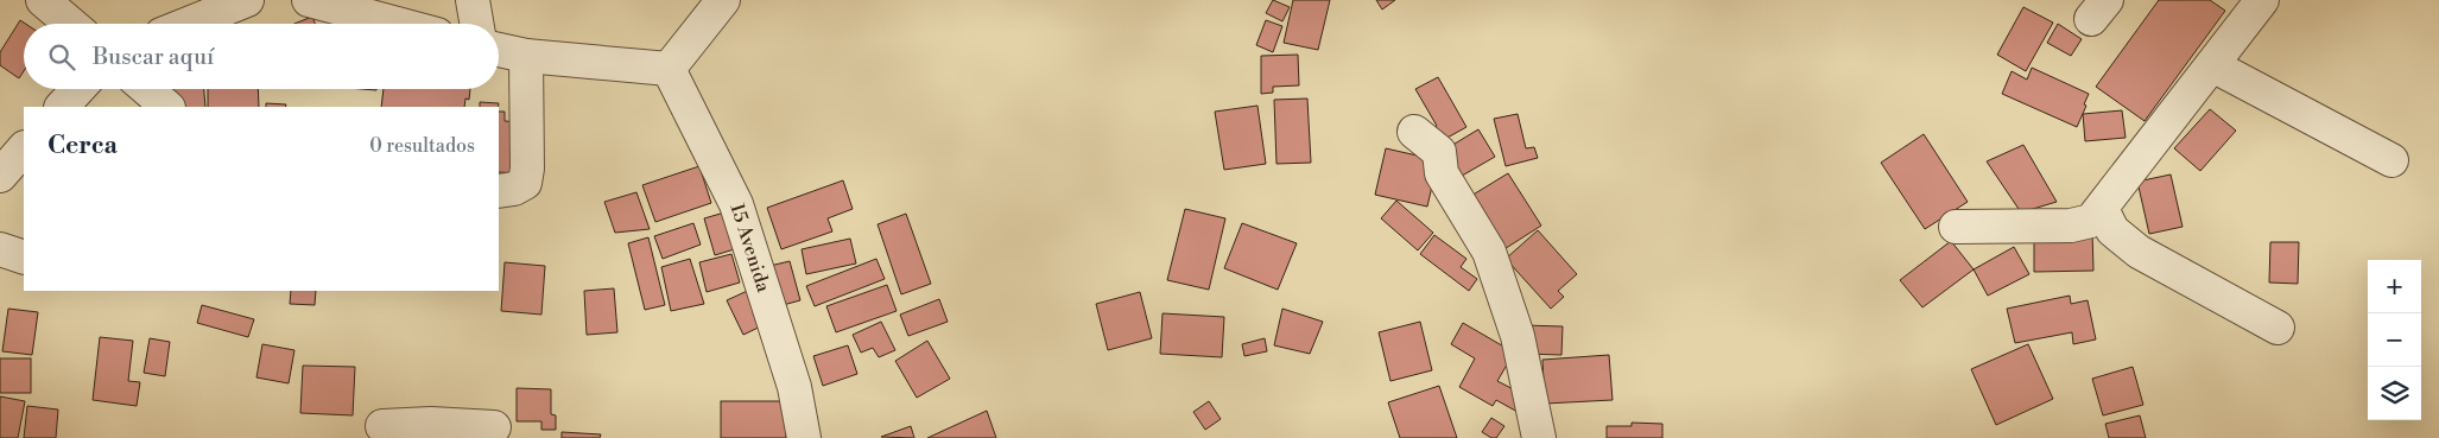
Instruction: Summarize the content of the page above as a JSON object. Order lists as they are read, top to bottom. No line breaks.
{"streets":{"street":["15 Avenida"]},"page":{"search":"Buscar aquí","heading":["Cerca","0 resultados"],"map_buttons":["+","−"]}}
